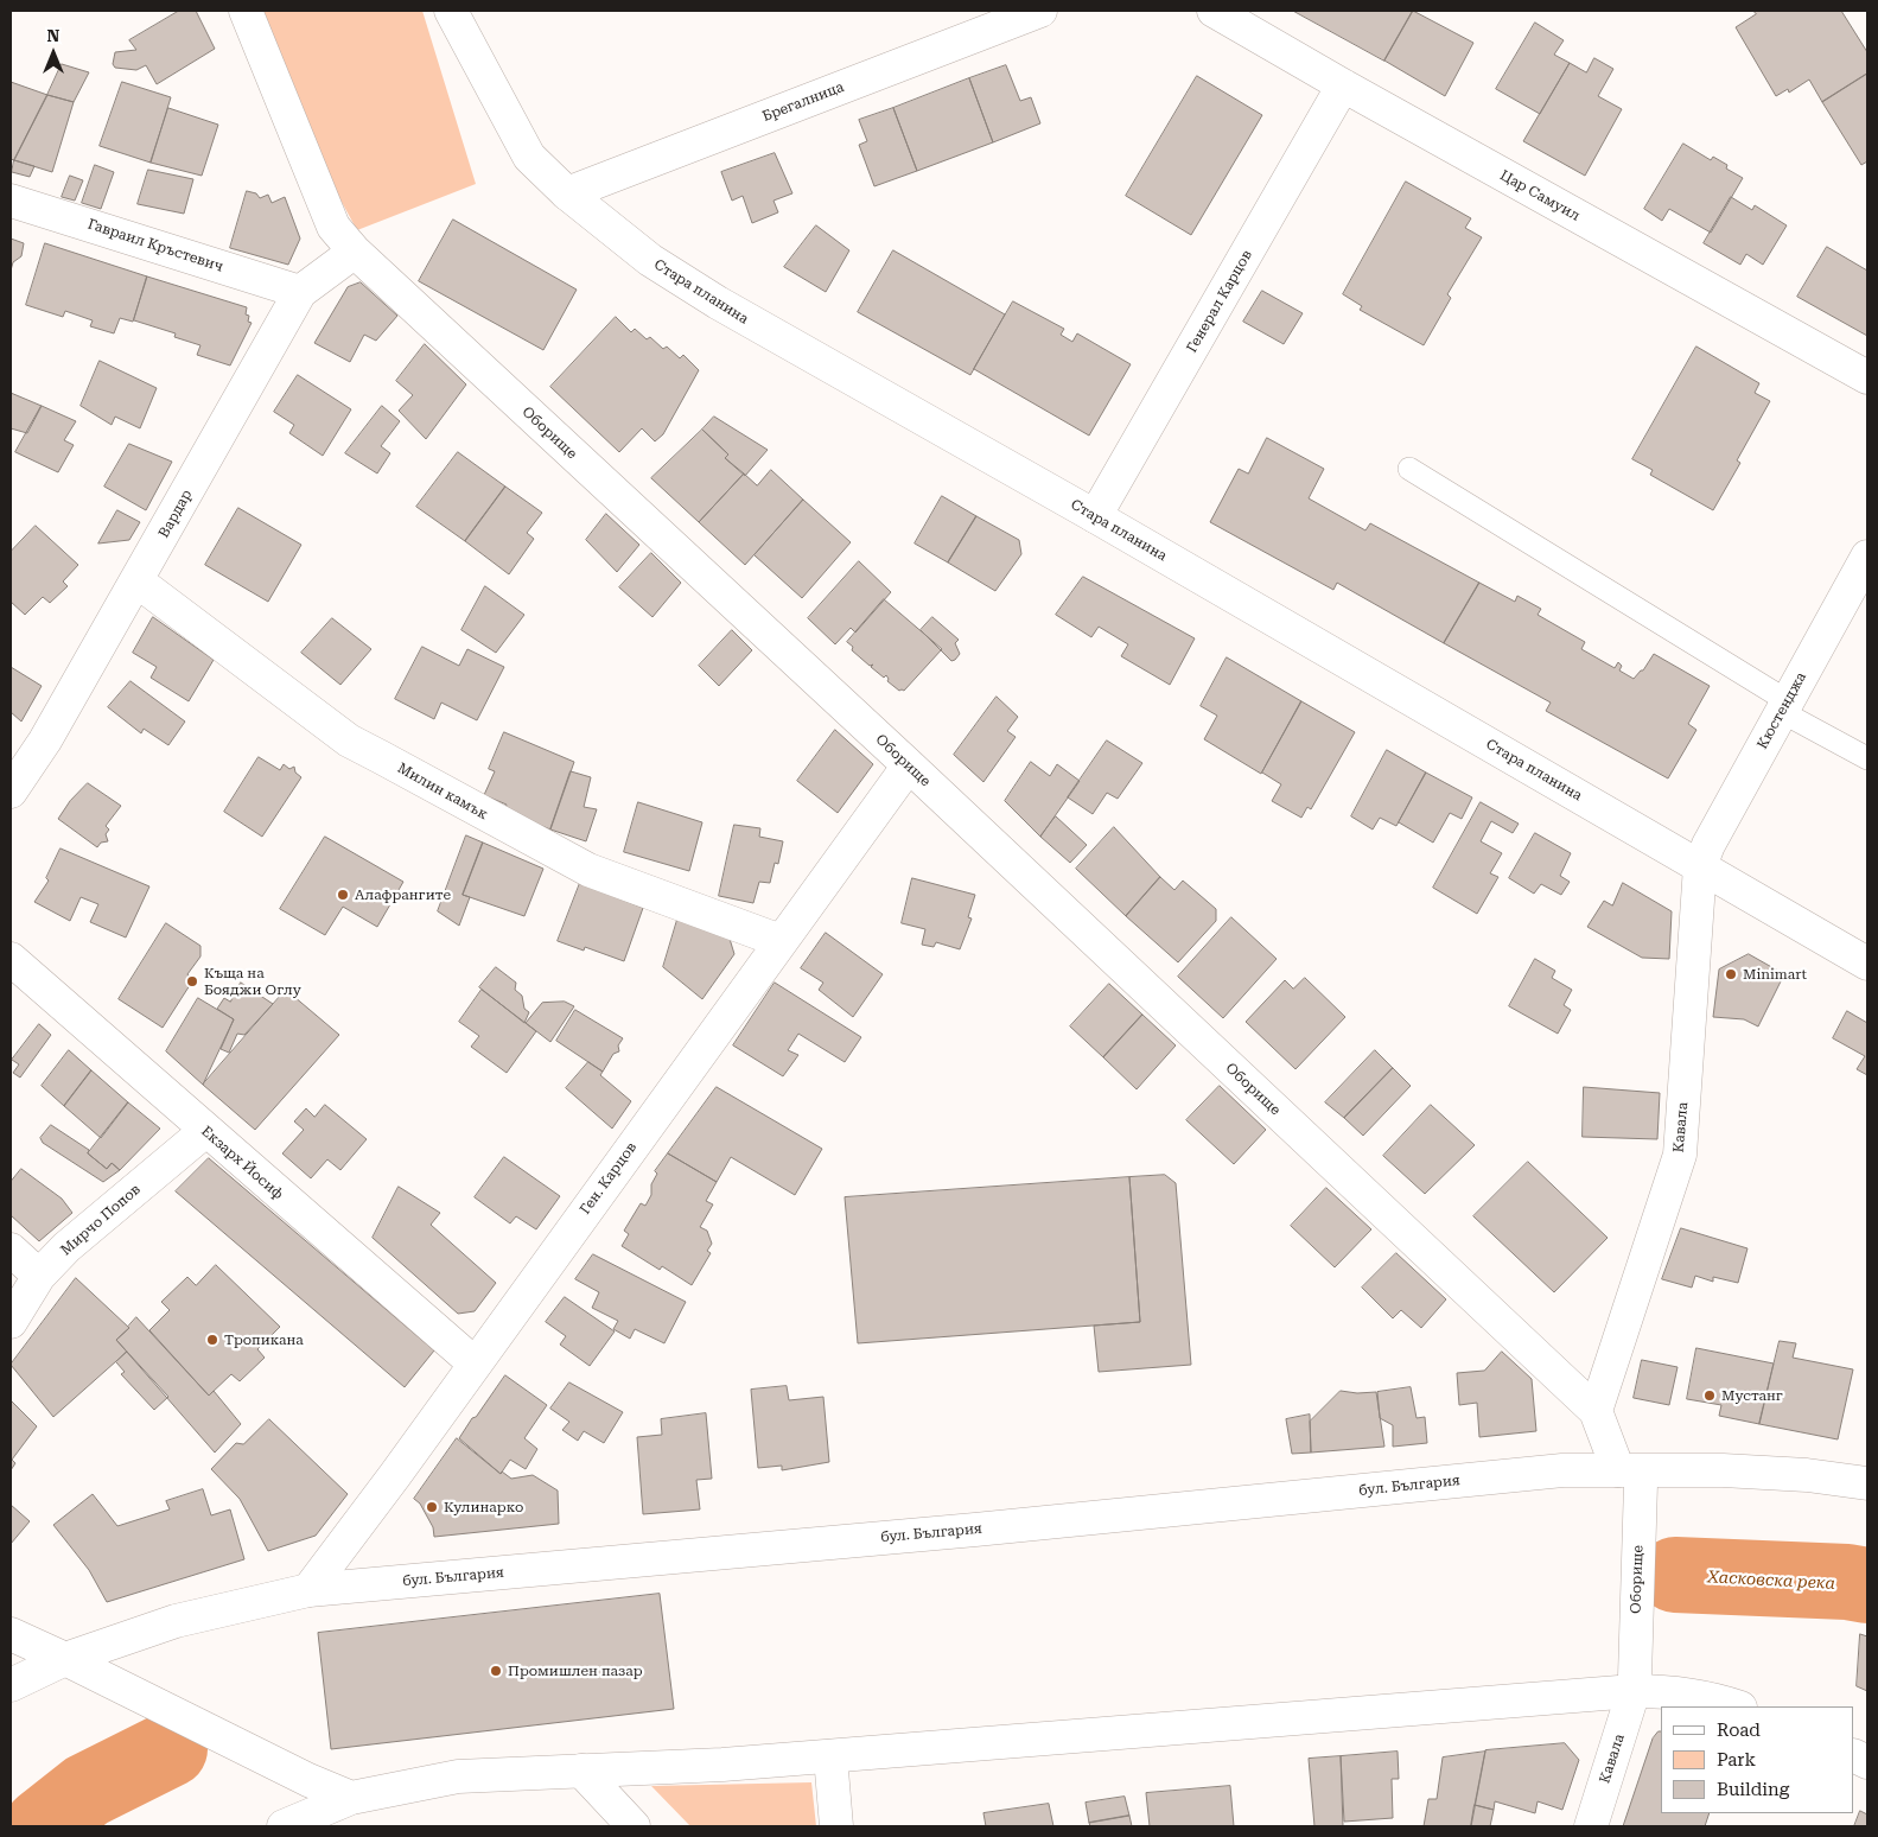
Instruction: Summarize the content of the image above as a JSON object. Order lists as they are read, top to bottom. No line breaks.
{"streets":{"street":["Брегалница","Цар Самуил","Гавраил Кръстевич","Стара планина","Генерал Карцов","Оборище","Вардар","Кюстенджа","Милин камък","Кавала","Екзарх Йосиф","Ген. Карцов","Мирчо Попов","бул. България"]},"crossings":[["Брегалница","Стара планина"],["Цар Самуил","Генерал Карцов"],["Гавраил Кръстевич","Вардар"],["Стара планина","Генерал Карцов"],["Стара планина","Кюстенджа"],["Стара планина","Кавала"],["Оборище","Вардар"],["Оборище","Кавала"],["Оборище","Ген. Карцов"],["Оборище","бул. България"],["Вардар","Милин камък"],["Кюстенджа","Кавала"],["Милин камък","Ген. Карцов"],["Екзарх Йосиф","Ген. Карцов"],["Екзарх Йосиф","Мирчо Попов"],["Ген. Карцов","бул. България"]],"water":["Хасковска река"],"places":["Алафрангите","Minimart","Къща на Бояджи Оглу","Тропикана","Мустанг","Кулинарко","Промишлен пазар"],"legend":["Road","Park","Building"],"north":"top"}
